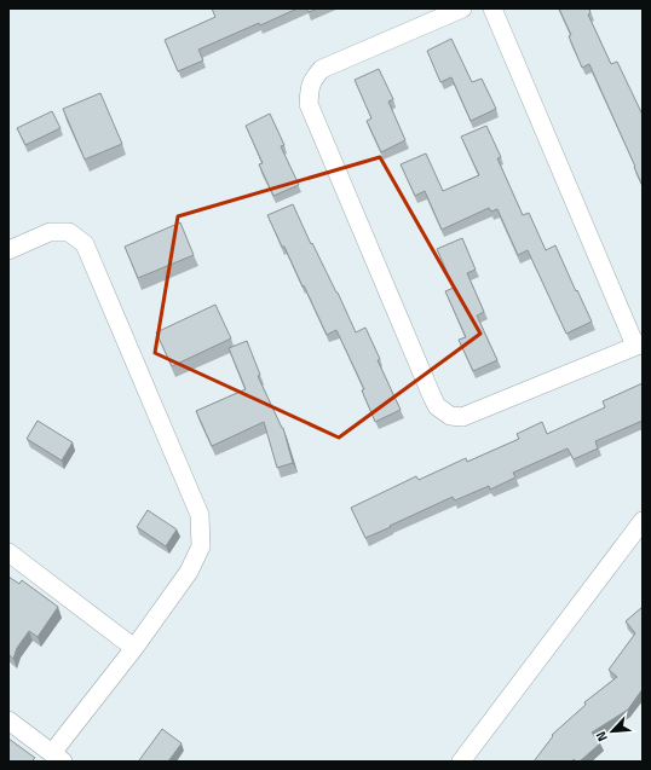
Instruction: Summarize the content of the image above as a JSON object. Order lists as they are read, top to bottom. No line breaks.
{"north":"bottom left"}
